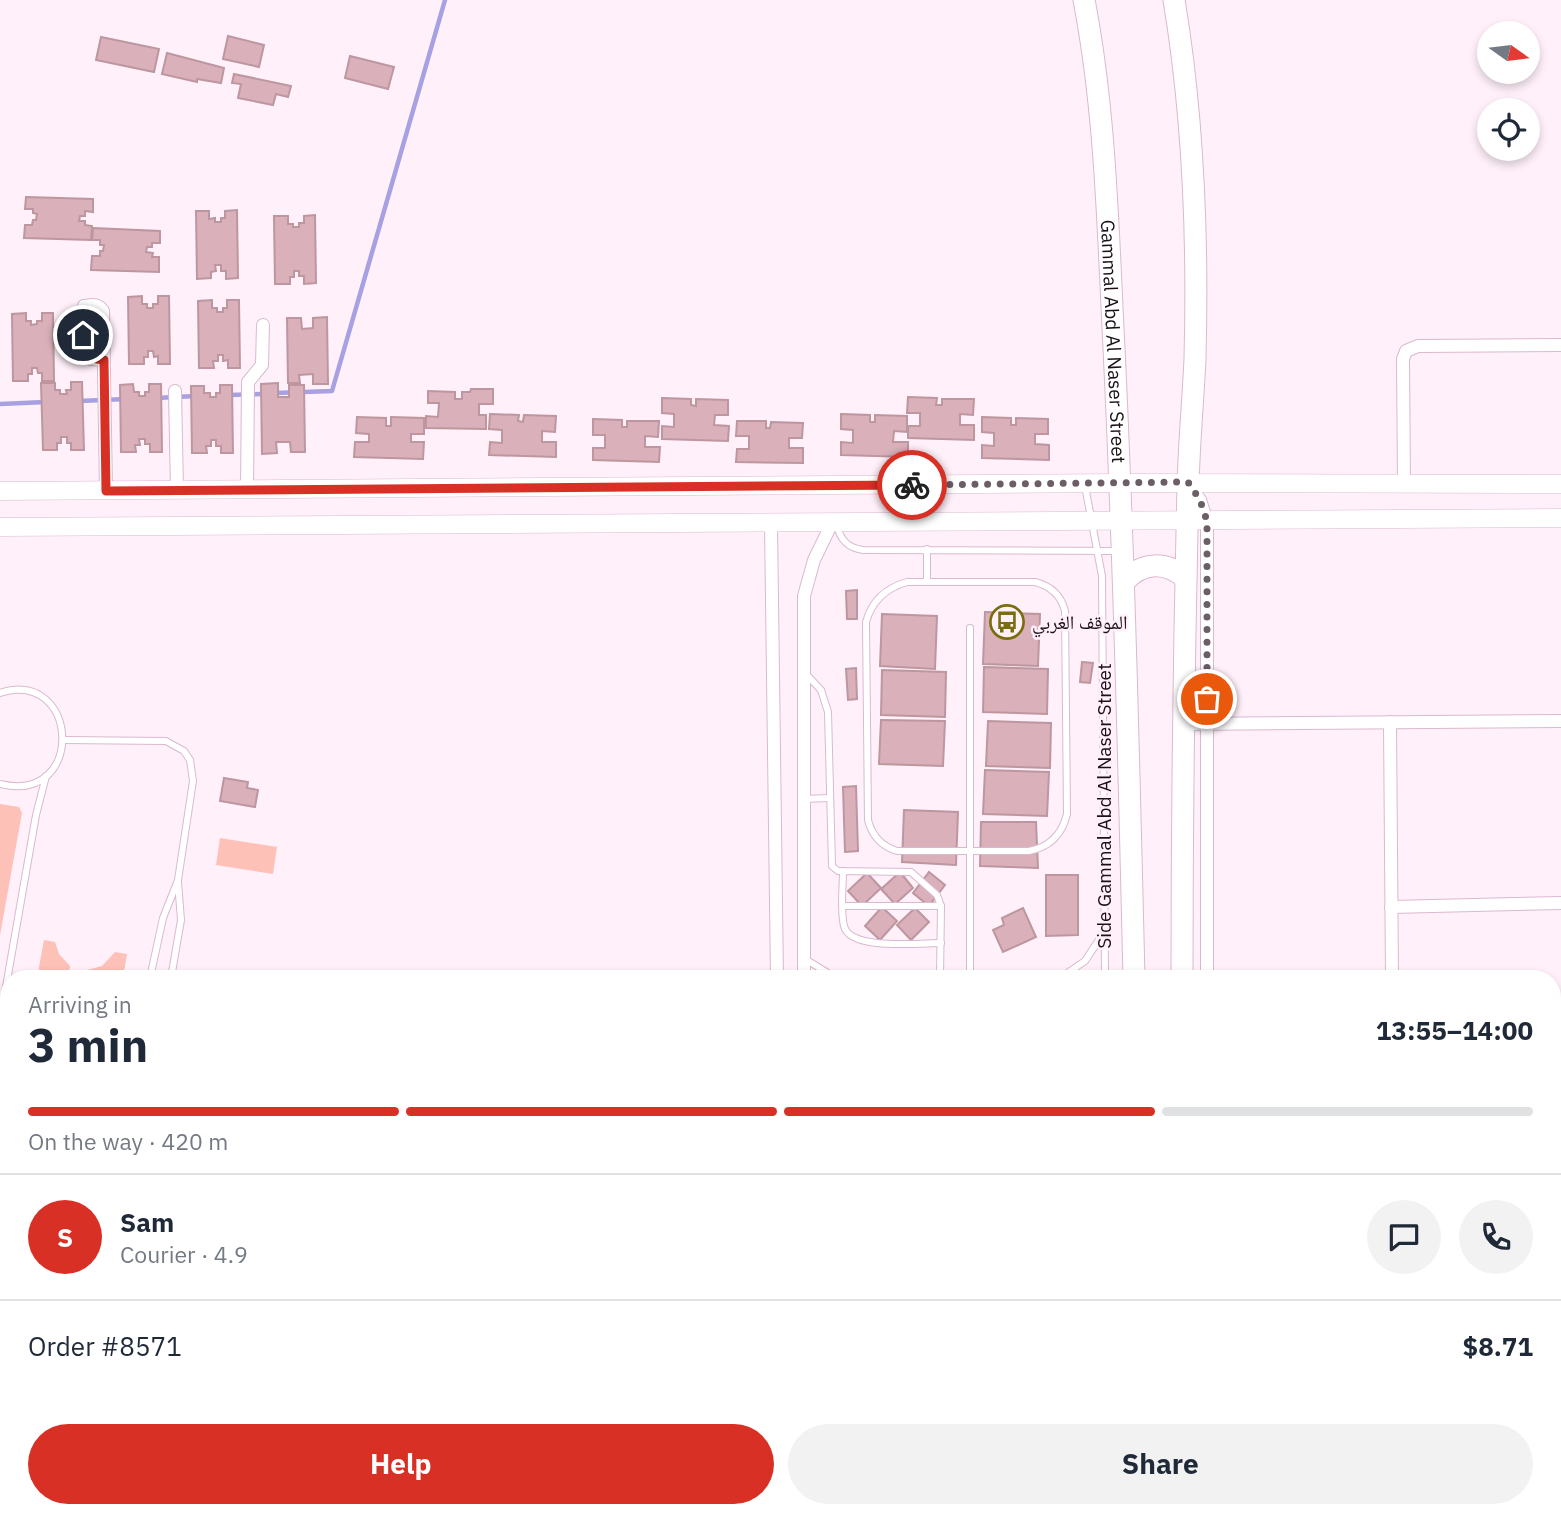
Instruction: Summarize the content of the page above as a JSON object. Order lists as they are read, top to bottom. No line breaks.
{"streets":{"main road":["Gammal Abd Al Naser Street"],"lane":["Side Gammal Abd Al Naser Street"]},"places":{"bus stop":["الموقف الغربي"]},"north":"right","page":{"heading":["3 min","Arriving in","13:55–14:00"],"panel":["Sam","Courier · 4.9","Order #8571","$8.71"],"bar":"On the way · 420 m","round":"S","buttons":["Help","Share"]}}
